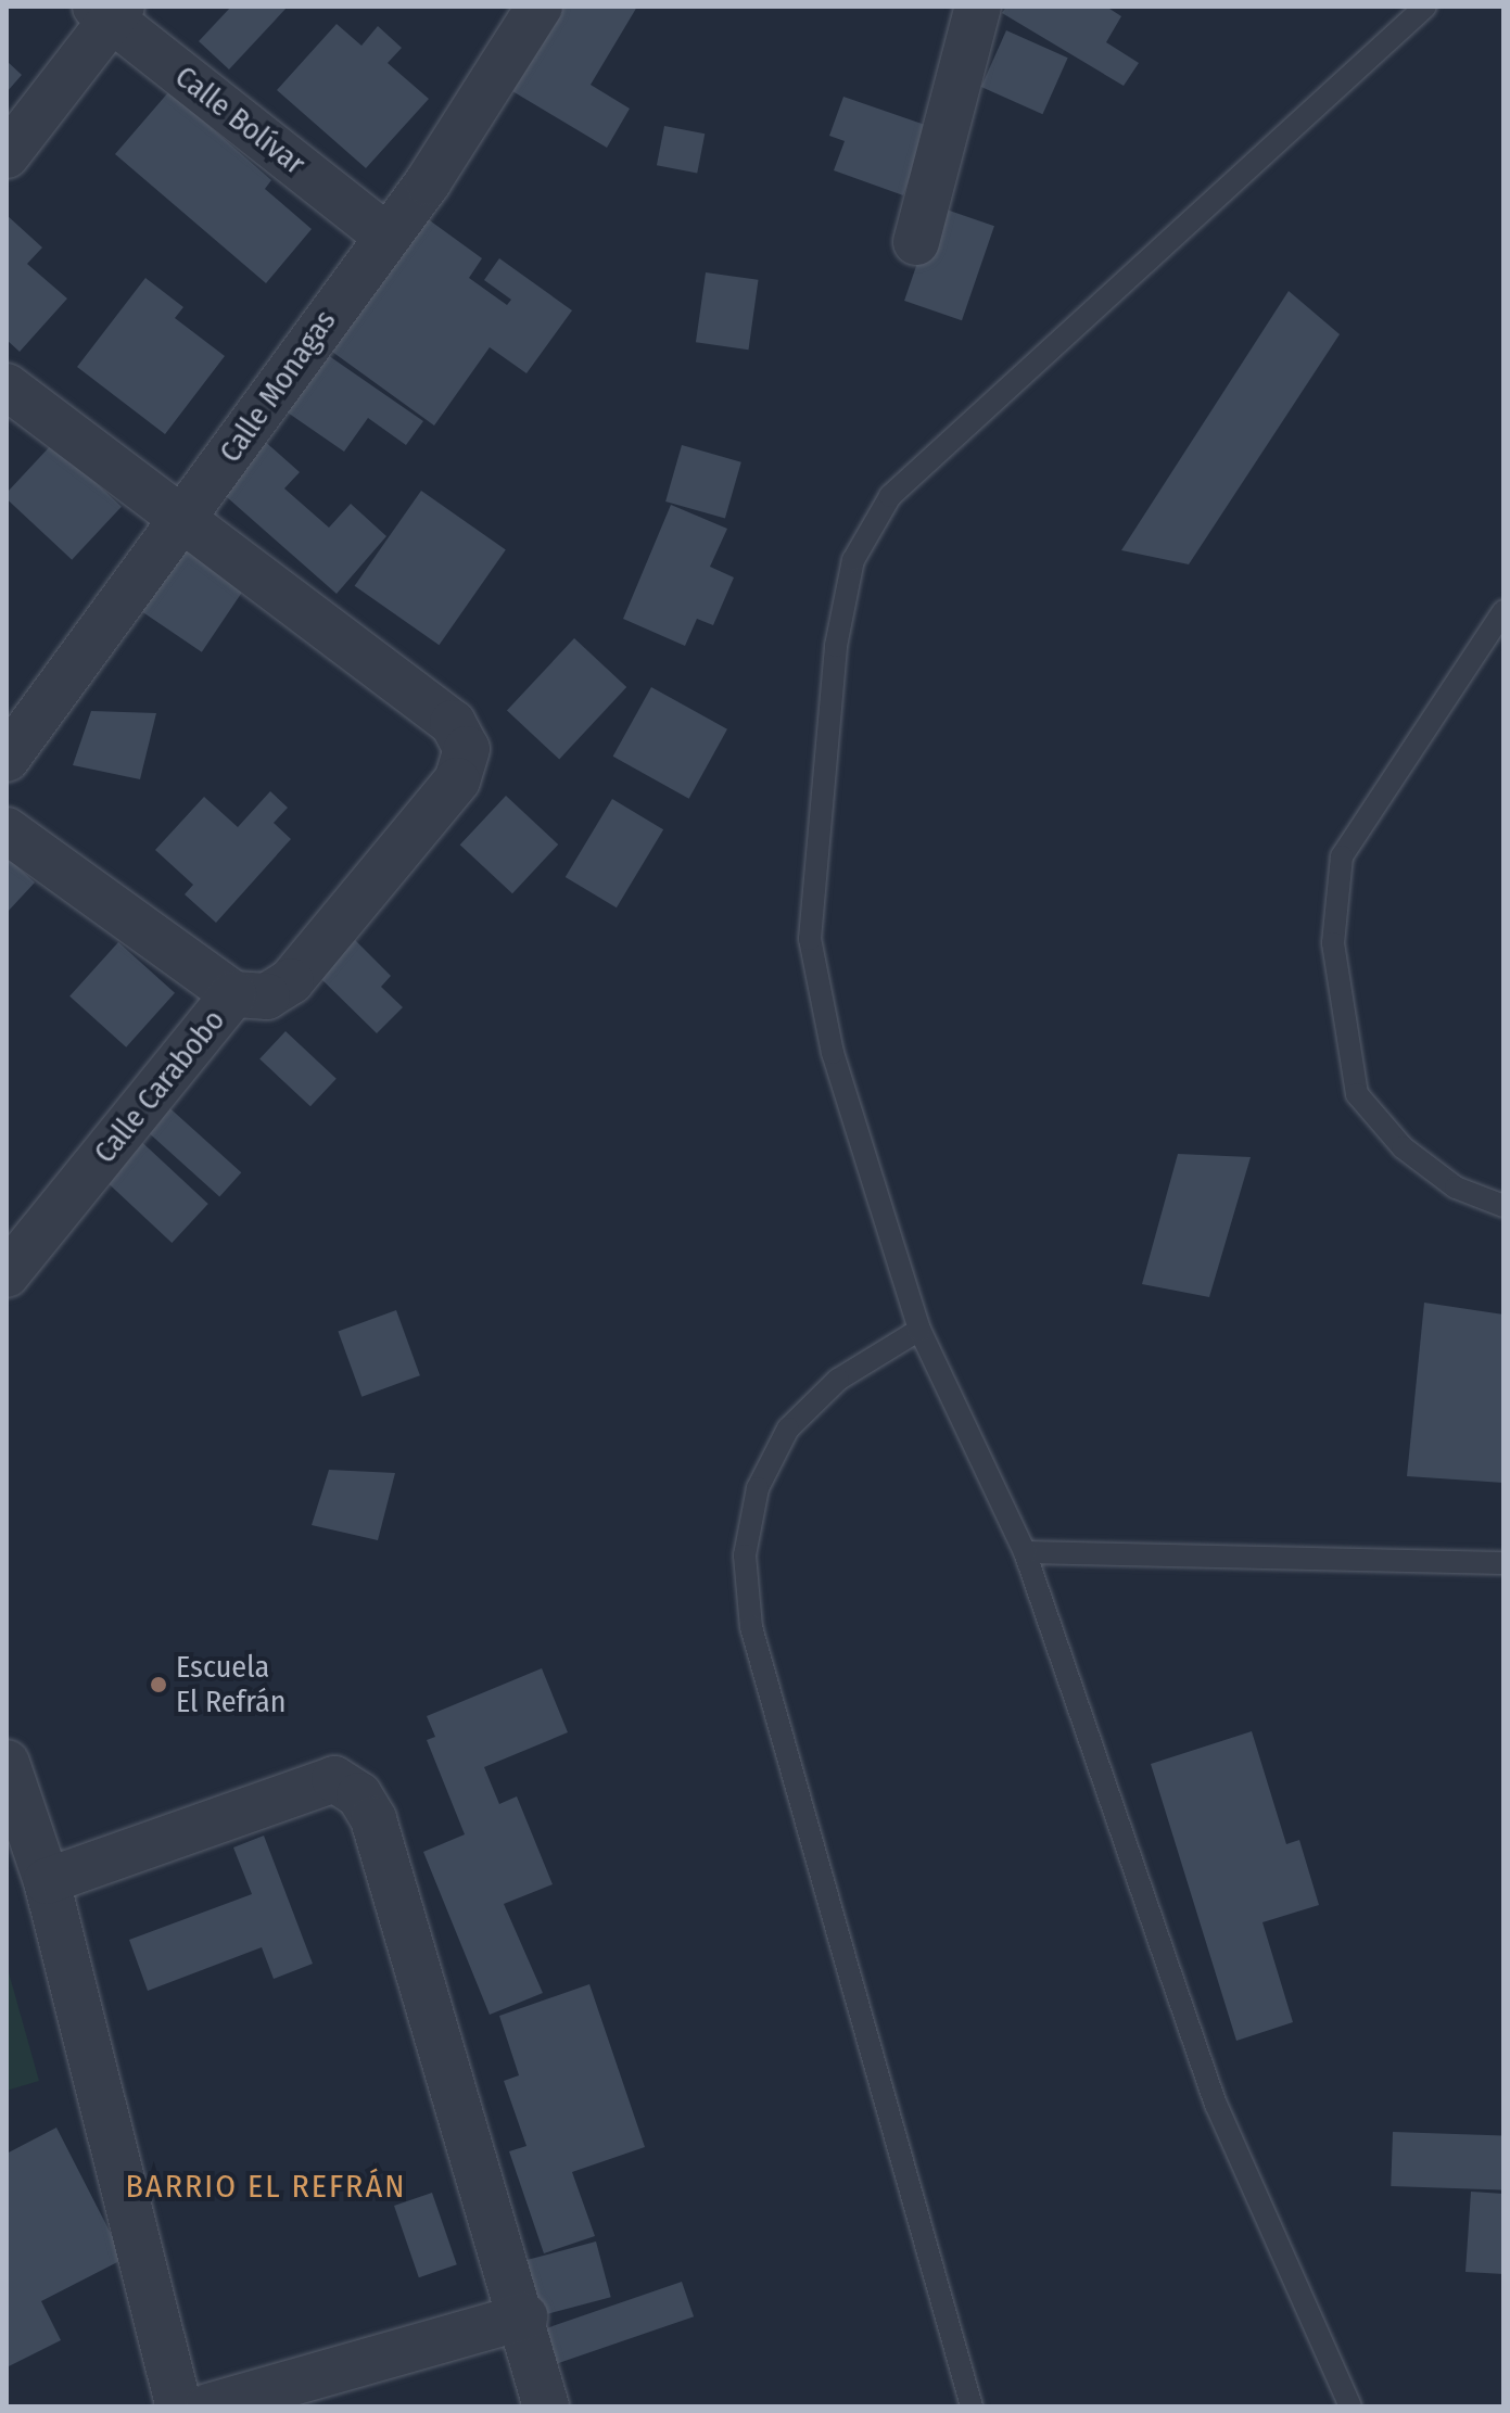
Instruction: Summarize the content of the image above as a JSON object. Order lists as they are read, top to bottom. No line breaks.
{"streets":{"street":["Calle Bolívar","Calle Monagas","Calle Carabobo"]},"crossings":[["Calle Bolívar","Calle Monagas"],["Calle Monagas","Calle Carabobo"]],"districts":["BARRIO EL REFRÁN"],"places":["Escuela El Refrán"]}
